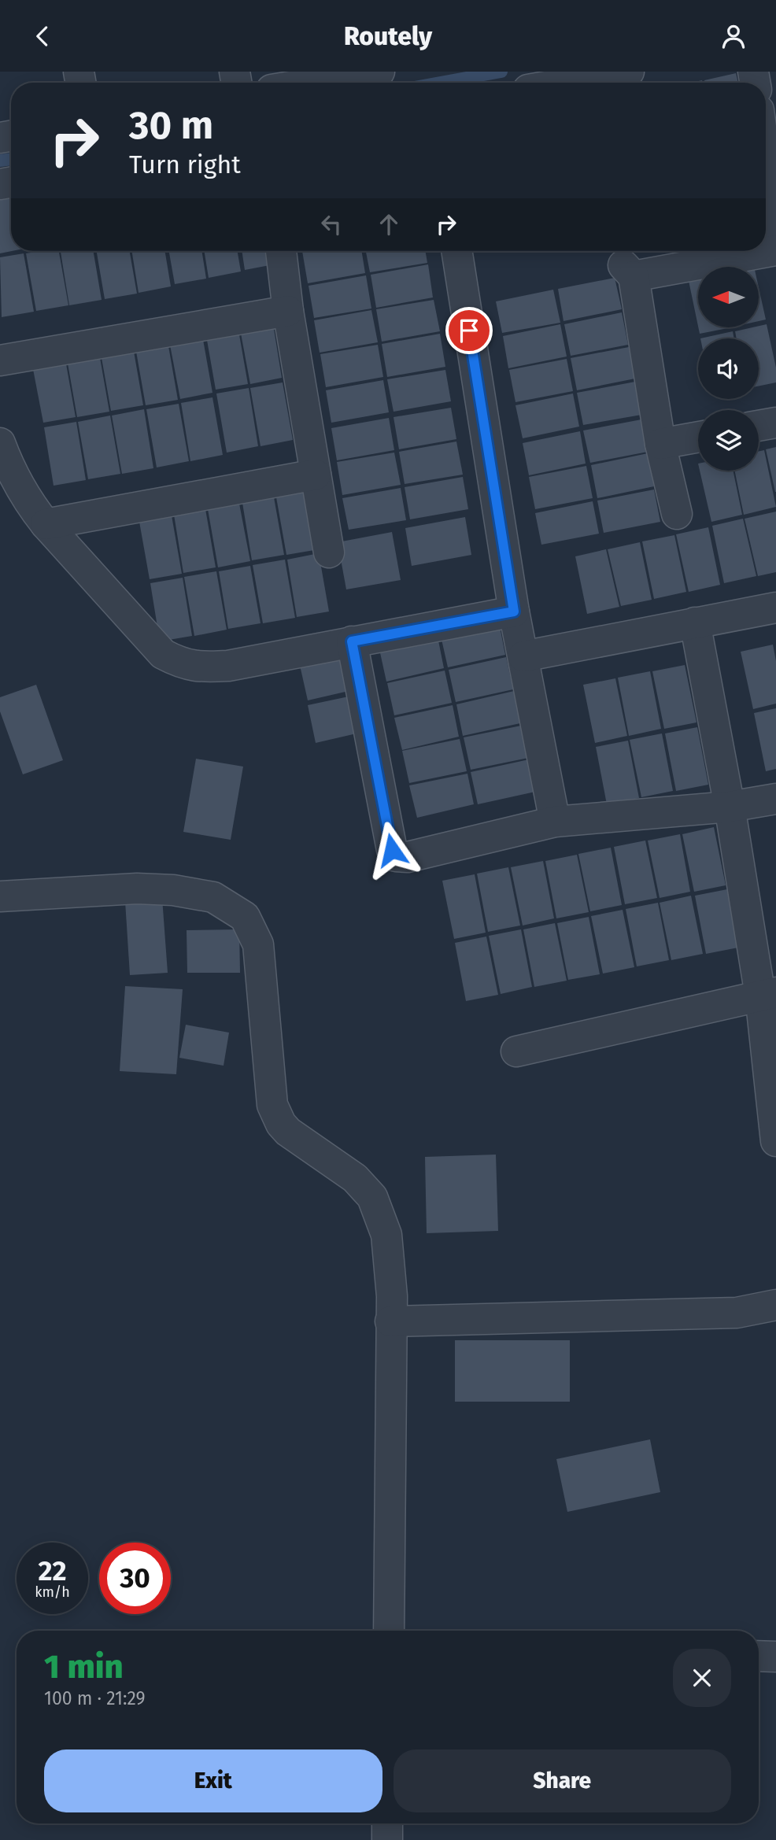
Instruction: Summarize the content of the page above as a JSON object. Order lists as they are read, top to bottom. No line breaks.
{"north":"left","page":{"header":"Routely","turn":["30 m","Turn right"],"speed":"22 km/h","limit":"30","heading":["1 min","100 m · 21:29"],"buttons":["Exit","Share"]}}
